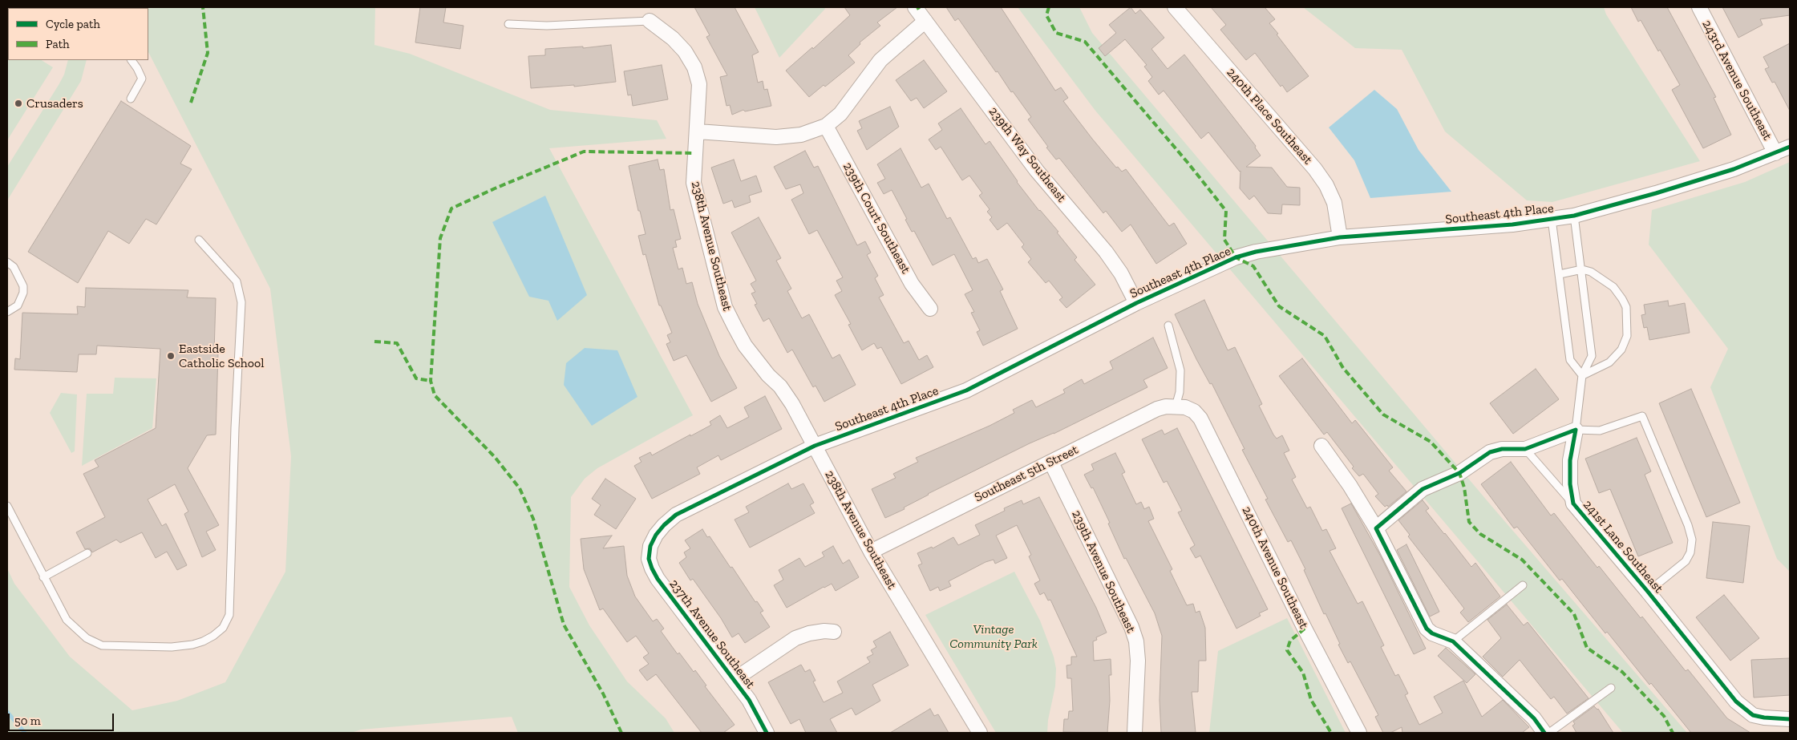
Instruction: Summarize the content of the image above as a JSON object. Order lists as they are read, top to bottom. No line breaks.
{"streets":{"street":["243rd Avenue Southeast","240th Place Southeast","239th Way Southeast","Southeast 4th Place","239th Court Southeast","238th Avenue Southeast","Southeast 5th Street","241st Lane Southeast","240th Avenue Southeast","239th Avenue Southeast","237th Avenue Southeast"]},"crossings":[["243rd Avenue Southeast","Southeast 4th Place"],["240th Place Southeast","Southeast 4th Place"],["239th Way Southeast","Southeast 4th Place"],["Southeast 4th Place","238th Avenue Southeast"],["Southeast 4th Place","241st Lane Southeast"],["Southeast 4th Place","237th Avenue Southeast"],["238th Avenue Southeast","Southeast 5th Street"],["Southeast 5th Street","240th Avenue Southeast"],["Southeast 5th Street","239th Avenue Southeast"]],"parks":["Vintage Community Park"],"places":["Crusaders","Eastside Catholic School"],"legend":["Cycle path","Path"],"scale_bar":"50 m"}
